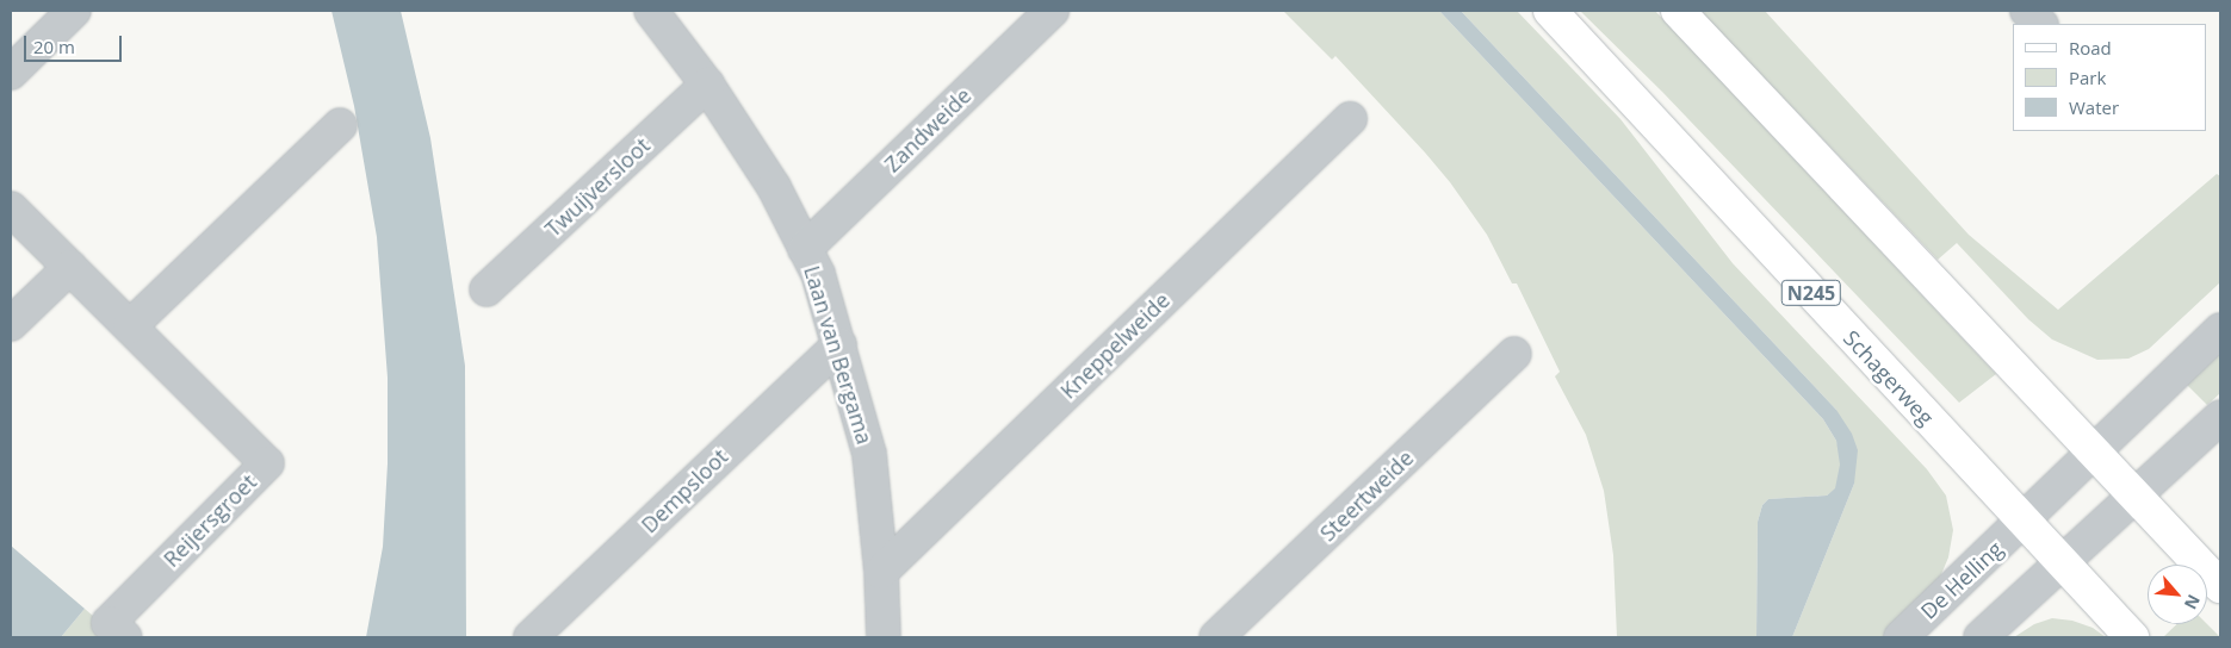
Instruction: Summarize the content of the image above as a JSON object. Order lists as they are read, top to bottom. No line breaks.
{"streets":{"main road":["N245","Schagerweg"],"street":["Zandweide","Twuijversloot","Kneppelweide","Laan van Bergama","Dempsloot","Steertweide","Reijersgroet","De Helling"]},"crossings":[["Zandweide","Laan van Bergama"],["Twuijversloot","Laan van Bergama"],["Kneppelweide","Laan van Bergama"],["Laan van Bergama","Dempsloot"],["Schagerweg","De Helling"]],"legend":["Road","Park","Water"],"scale_bar":"20 m","north":"bottom right"}
